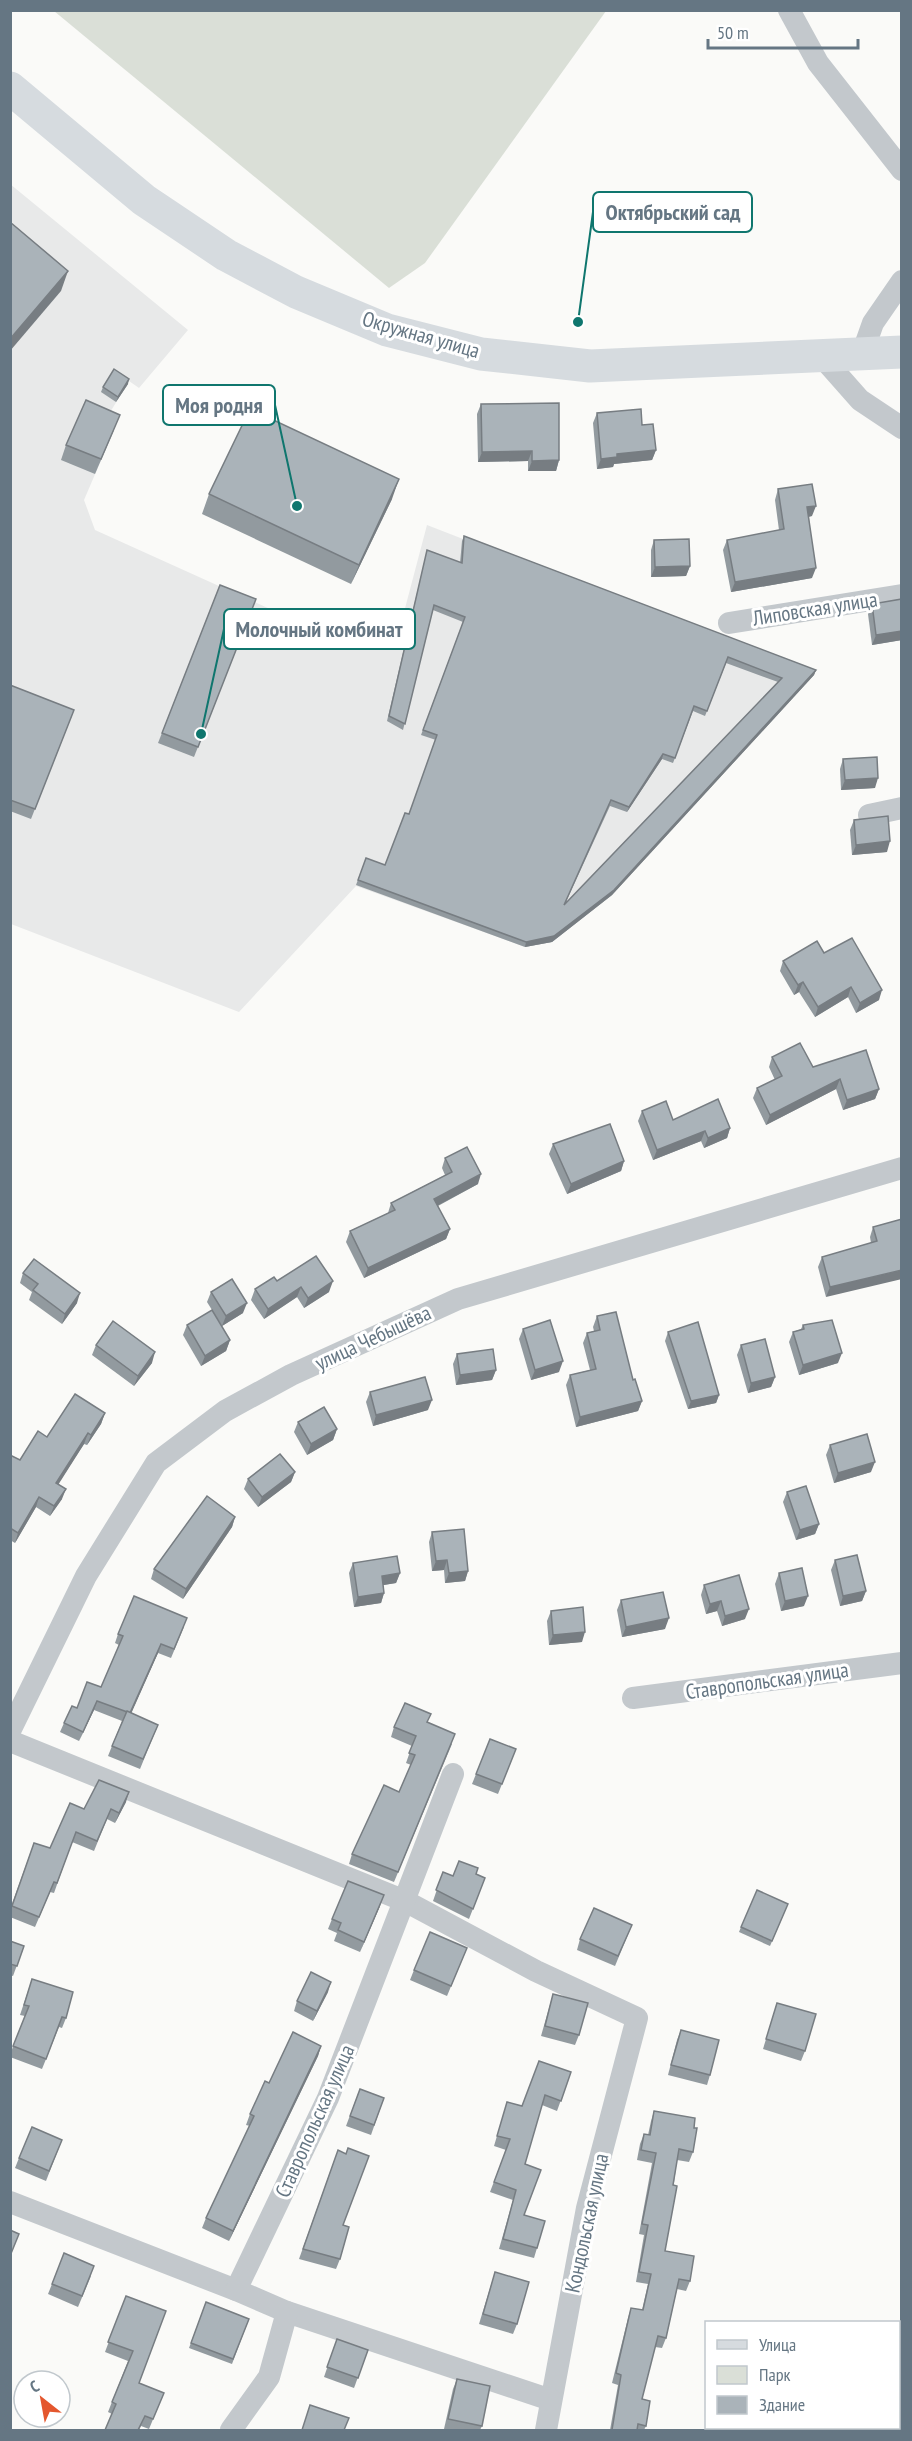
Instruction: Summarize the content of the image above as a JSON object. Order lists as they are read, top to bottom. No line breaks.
{"streets":{"main road":["Окружная улица"],"street":["Липовская улица","улица Чебышёва","Ставропольская улица","Кондольская улица"]},"crossings":[["Ставропольская улица","Кондольская улица"]],"places":["Октябрьский сад","Моя родня","Молочный комбинат"],"legend":["Улица","Парк","Здание"],"scale_bar":"50 m","north":"top left"}
